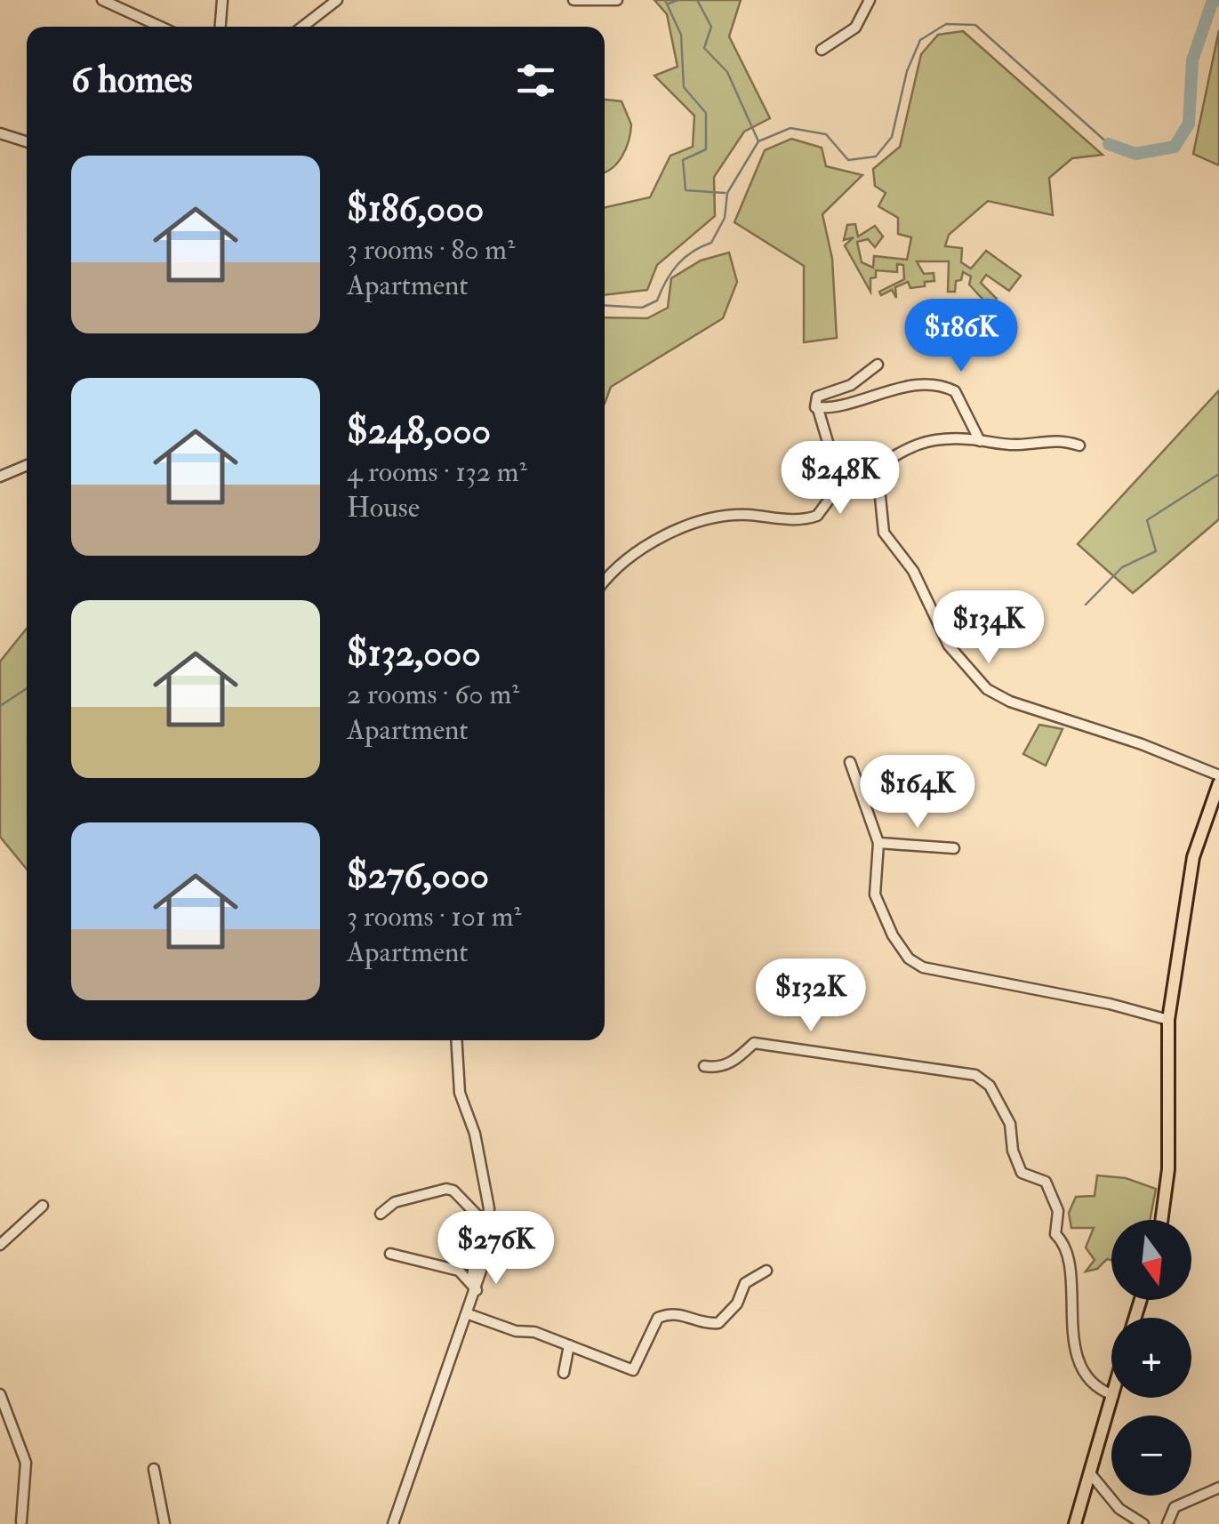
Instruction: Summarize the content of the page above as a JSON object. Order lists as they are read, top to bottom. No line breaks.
{"north":"bottom","page":{"heading":"6 homes","list":[{"name":"$186,000","note":"3 rooms · 80 m² · Apartment"},{"name":"$248,000","note":"4 rooms · 132 m² · House"},{"name":"$132,000","note":"2 rooms · 60 m² · Apartment"},{"name":"$276,000","note":"3 rooms · 101 m² · Apartment"}],"price":["$186K","$248K","$134K","$164K","$132K","$276K"],"map_buttons":["+","−"]}}
